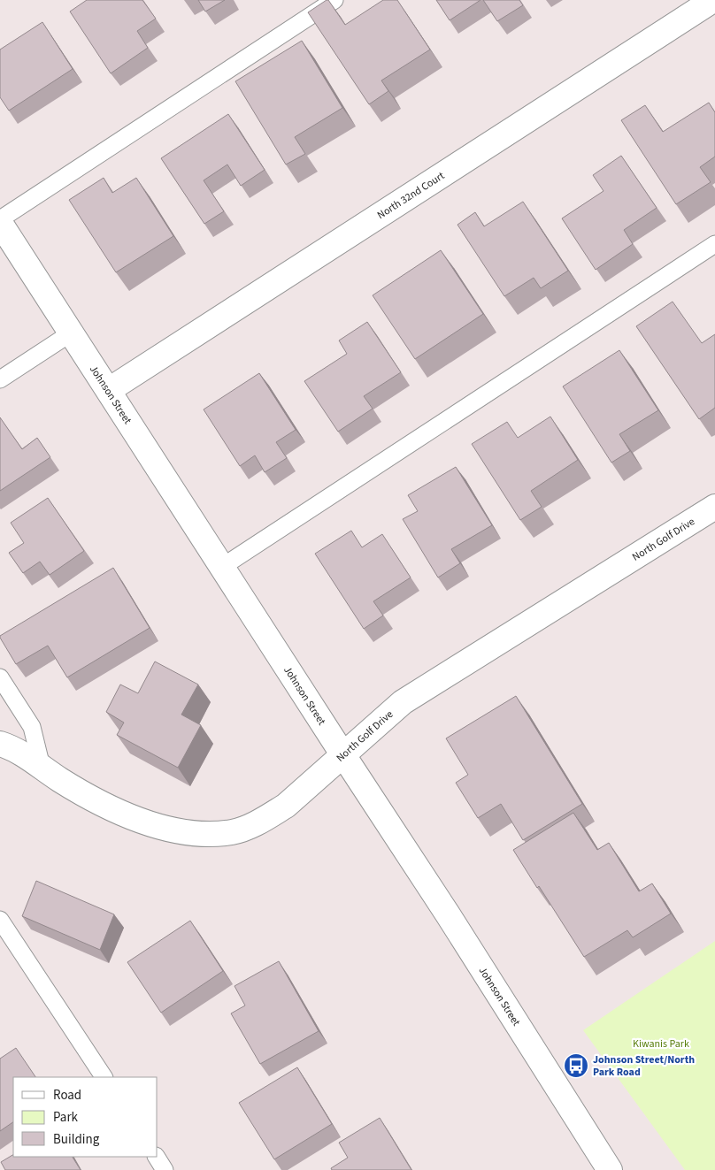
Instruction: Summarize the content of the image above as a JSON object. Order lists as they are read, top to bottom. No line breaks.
{"streets":{"street":["North 32nd Court","Johnson Street","North Golf Drive"]},"crossings":[["North 32nd Court","Johnson Street"],["Johnson Street","North Golf Drive"]],"parks":["Kiwanis Park"],"places":{"bus stop":["Johnson Street/North Park Road"]},"legend":["Road","Park","Building"]}
